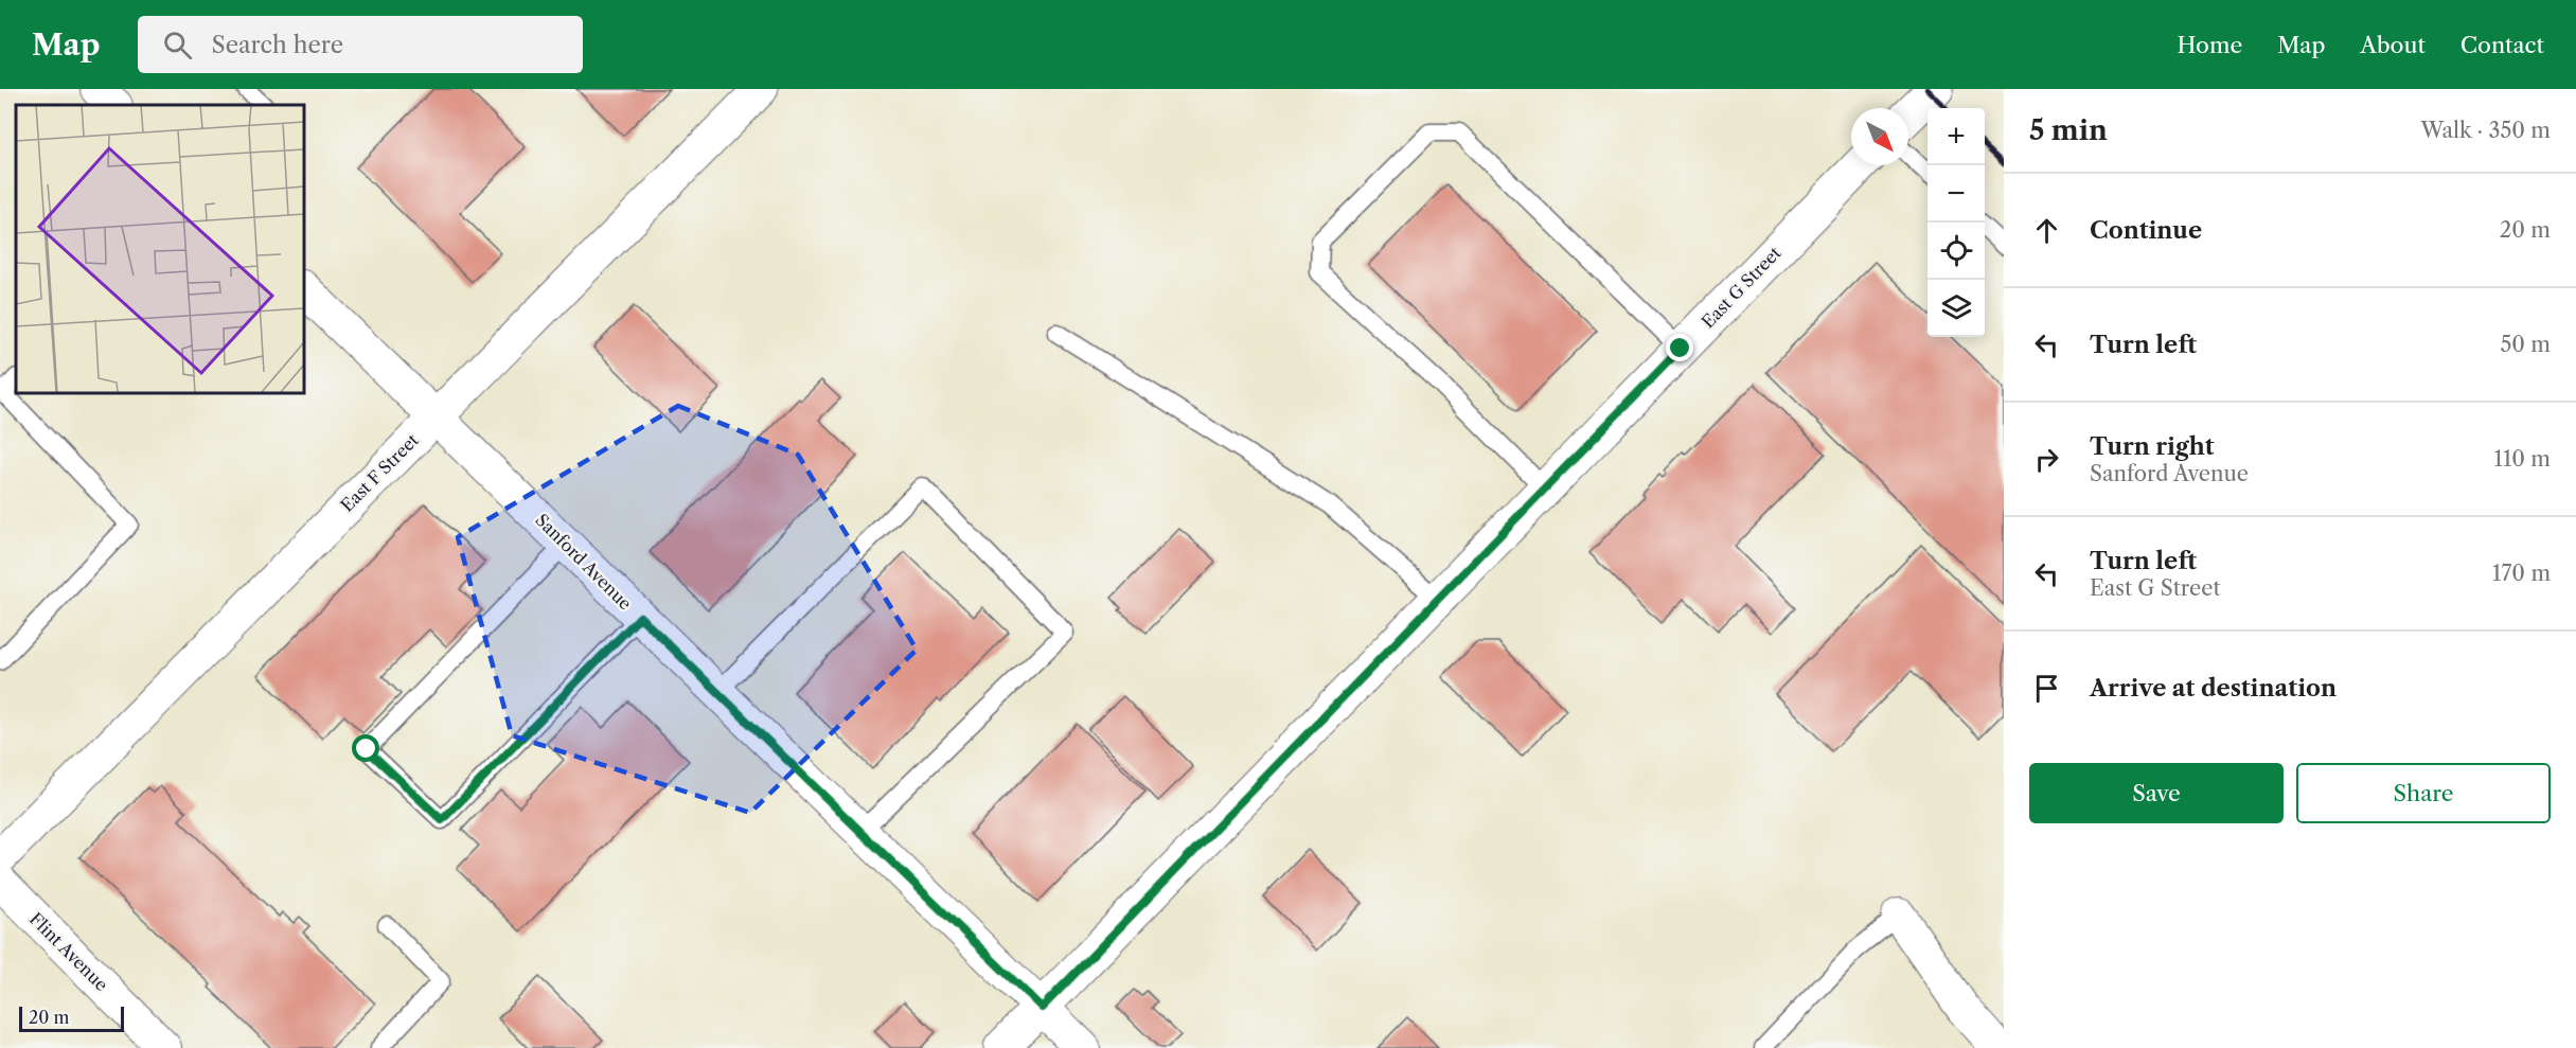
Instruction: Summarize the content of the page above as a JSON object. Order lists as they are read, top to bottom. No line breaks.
{"streets":{"street":["East G Street","East F Street","Sanford Avenue","Flint Avenue"]},"crossings":[["East G Street","Sanford Avenue"],["East F Street","Sanford Avenue"]],"scale_bar":"20 m","north":"bottom right","page":{"header":"Map","search":"Search here","nav":["Home","Map","About","Contact"],"heading":["5 min","Walk · 350 m"],"map_buttons":["+","−"],"list":[["Continue","20 m"],["Turn left","50 m"],["Turn right","Sanford Avenue","110 m"],["Turn left","East G Street","170 m"],"Arrive at destination"],"buttons":["Save","Share"],"scale":"20 m"}}
